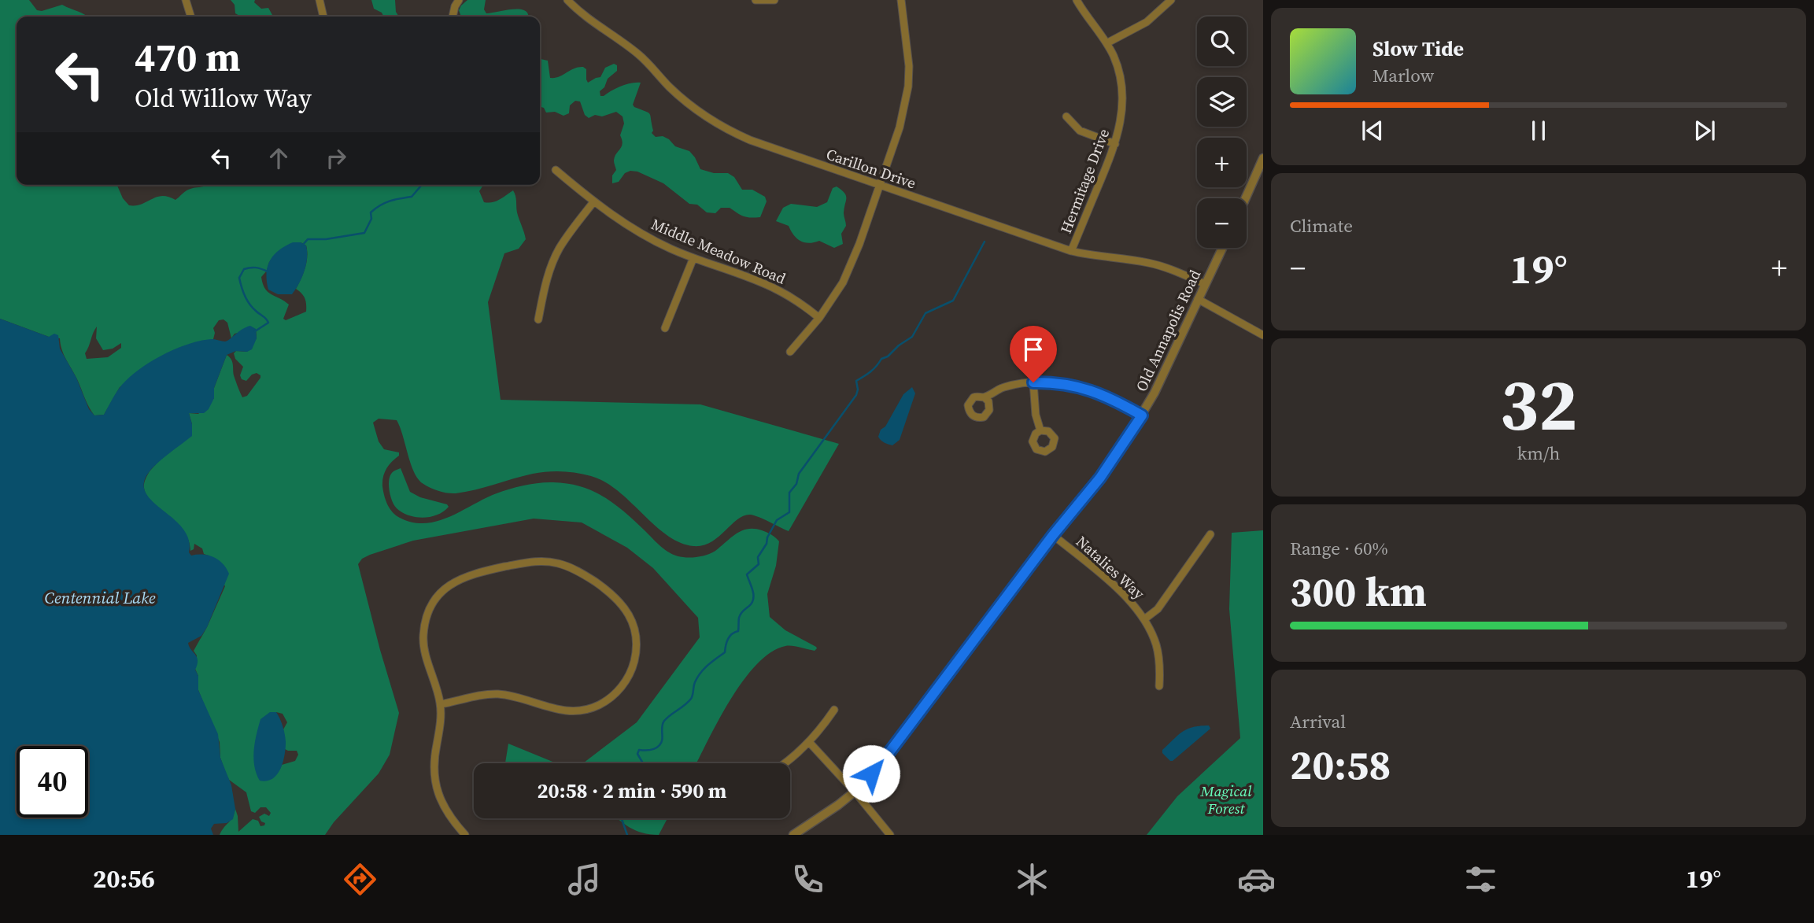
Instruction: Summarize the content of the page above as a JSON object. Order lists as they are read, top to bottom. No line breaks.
{"streets":{"street":["Carillon Drive","Hermitage Drive","Middle Meadow Road","Old Annapolis Road","Natalies Way"]},"crossings":[["Carillon Drive","Hermitage Drive"],["Carillon Drive","Old Annapolis Road"],["Old Annapolis Road","Natalies Way"]],"water":["Centennial Lake"],"parks":["Magical Forest"],"page":{"map_buttons":["+","−"],"turn":["470 m","Old Willow Way"],"song":["Slow Tide","Marlow"],"tile":["Climate",["32","km/h"],["Range · 60%","300 km"],["Arrival","20:58"]],"heat":["−","19°","+"],"limit":"40","trip":"20:58 · 2 min · 590 m","tabs":["20:56","19°"]}}
